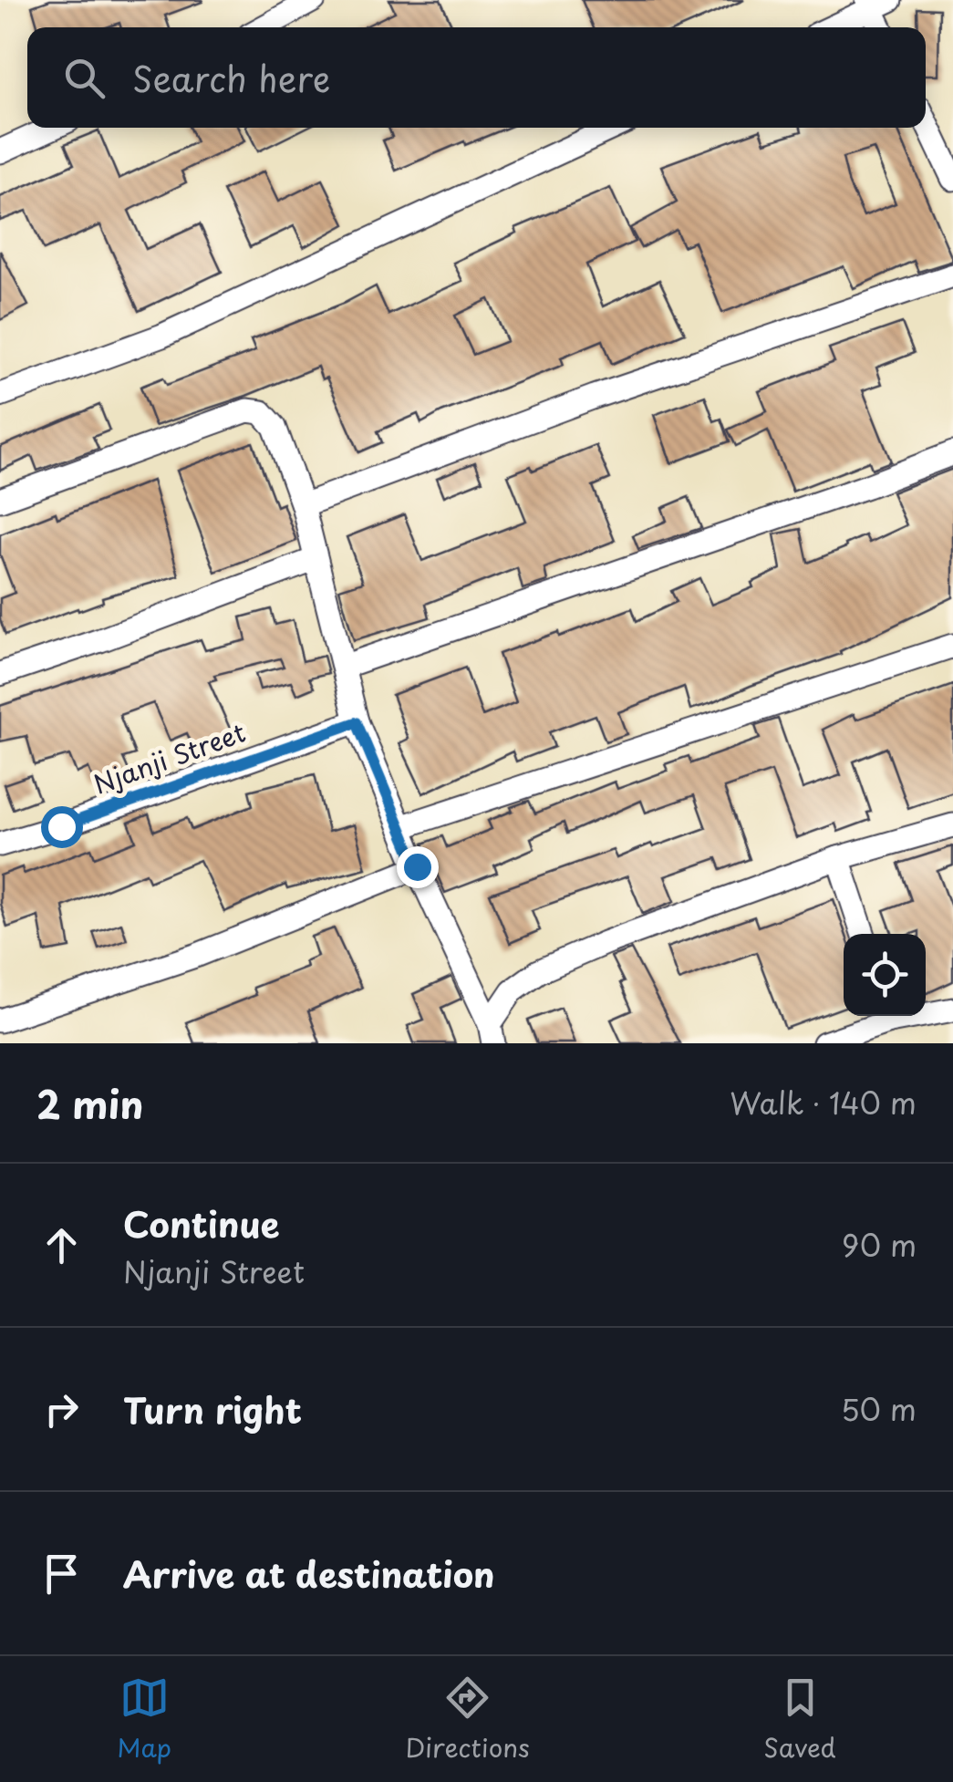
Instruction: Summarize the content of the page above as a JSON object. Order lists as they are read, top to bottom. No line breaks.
{"streets":{"street":["Njanji Street"]},"page":{"search":"Search here","heading":["2 min","Walk · 140 m"],"list":[["Continue","Njanji Street","90 m"],["Turn right","50 m"],"Arrive at destination"],"nav":["Map","Directions","Saved"]}}
